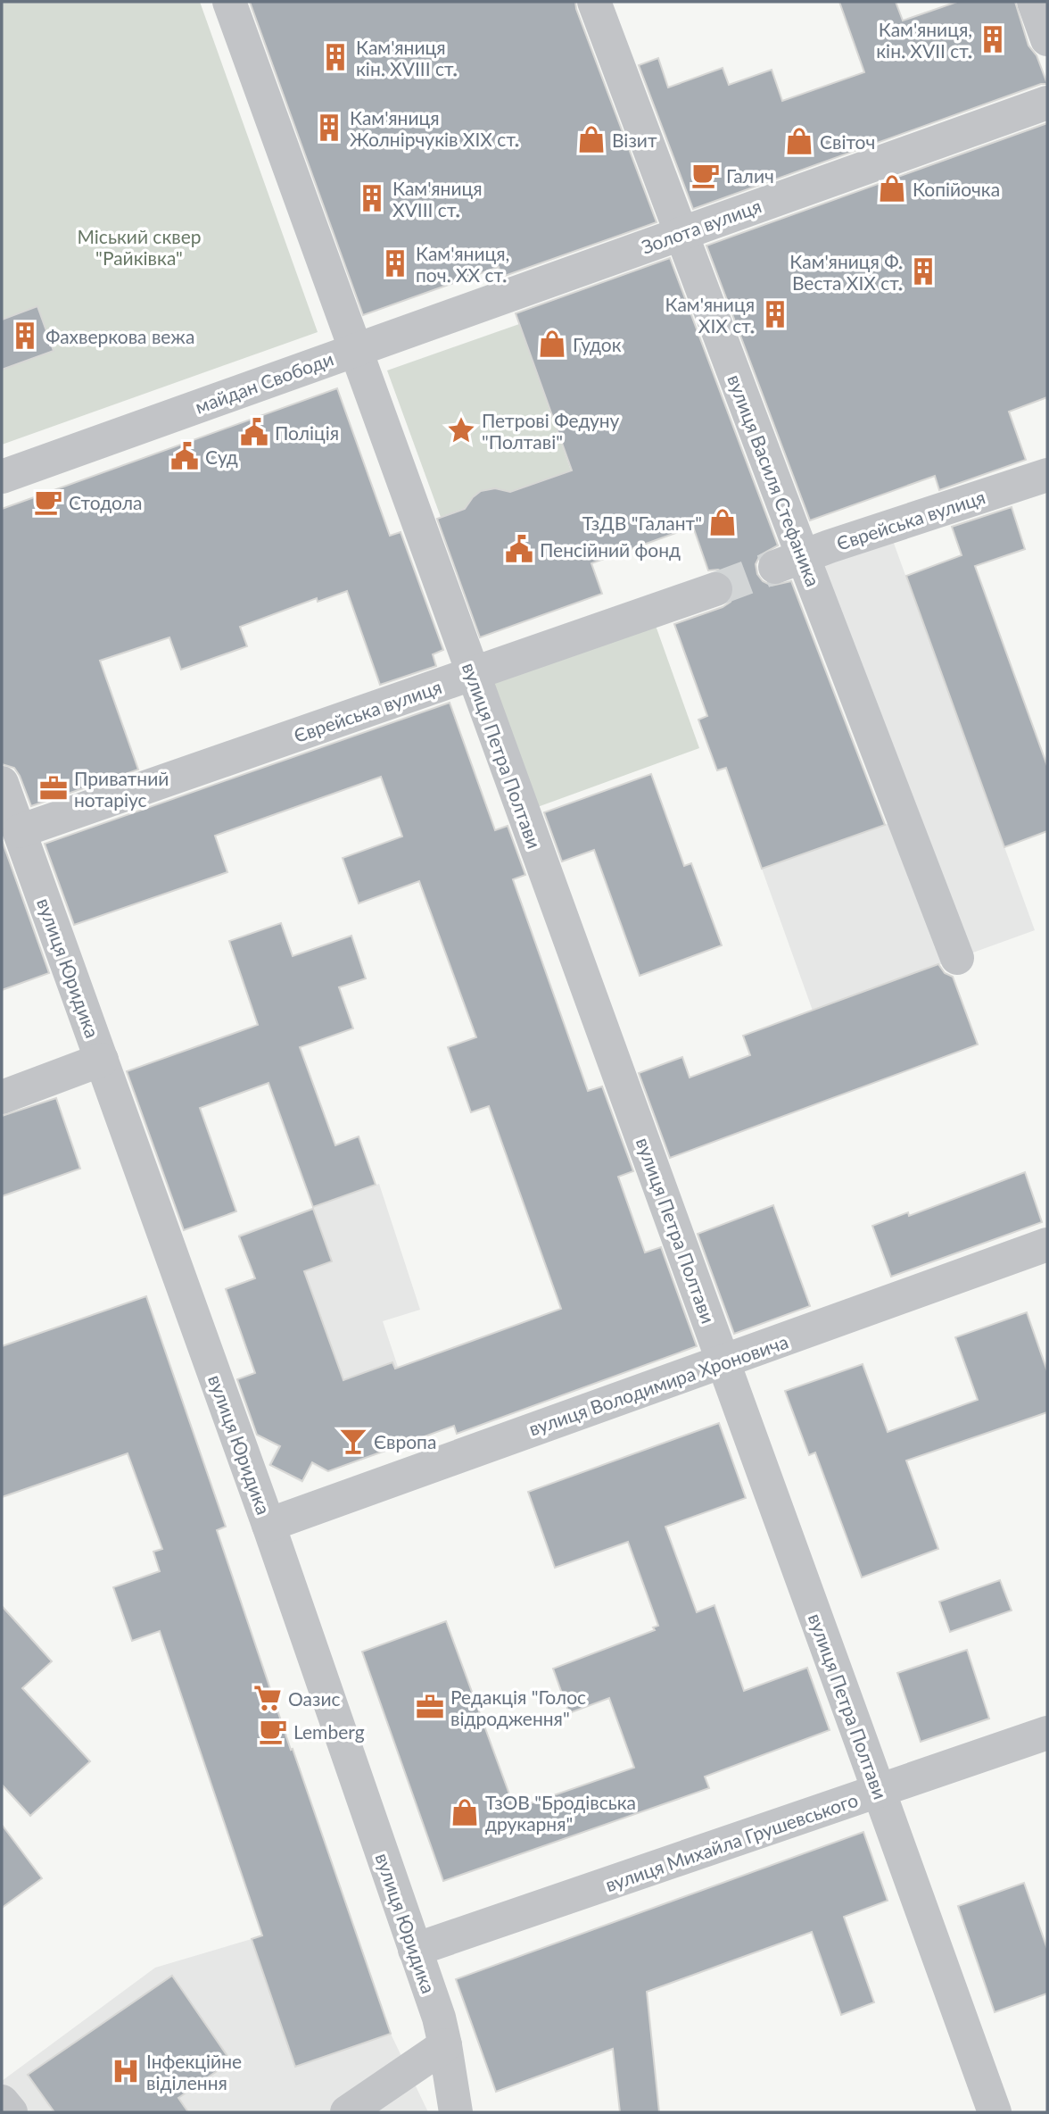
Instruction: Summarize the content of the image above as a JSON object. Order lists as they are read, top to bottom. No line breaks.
{"streets":{"street":["Золота вулиця","майдан Свободи","вулиця Василя Стефаника","Єврейська вулиця","вулиця Петра Полтави","вулиця Юридика","вулиця Володимира Хроновича","вулиця Михайла Грушевського"]},"crossings":[["Золота вулиця","майдан Свободи"],["Золота вулиця","вулиця Василя Стефаника"],["Золота вулиця","вулиця Петра Полтави"],["майдан Свободи","вулиця Петра Полтави"],["вулиця Василя Стефаника","Єврейська вулиця"],["Єврейська вулиця","вулиця Петра Полтави"],["Єврейська вулиця","вулиця Юридика"],["вулиця Петра Полтави","вулиця Володимира Хроновича"],["вулиця Петра Полтави","вулиця Михайла Грушевського"],["вулиця Юридика","вулиця Володимира Хроновича"],["вулиця Юридика","вулиця Михайла Грушевського"]],"parks":["Міський сквер \"Райківка\""],"places":{"building":["Кам'яниця, кін. XVII ст.","Кам'яниця кін. XVIII ст.","Кам'яниця Жолнірчуків XIX ст.","Кам'яниця XVIII ст.","Кам'яниця, поч. XX ст.","Кам'яниця Ф. Веста XIX ст.","Кам'яниця XIX ст.","Фахверкова вежа"],"shop":["Візит","Світоч","Копійочка","Гудок","ТзДВ \"Галант\"","ТзОВ \"Бродівська друкарня\""],"cafe":["Галич","Стодола","Lemberg"],"place":["Петрові Федуну \"Полтаві\""],"public building":["Поліція","Cуд","Пенсійний фонд"],"office":["Приватний нотаріус","Редакція \"Голос відродження\""],"bar":["Європа"],"supermarket":["Оазис"],"hospital":["Інфекційне віділення"]}}
